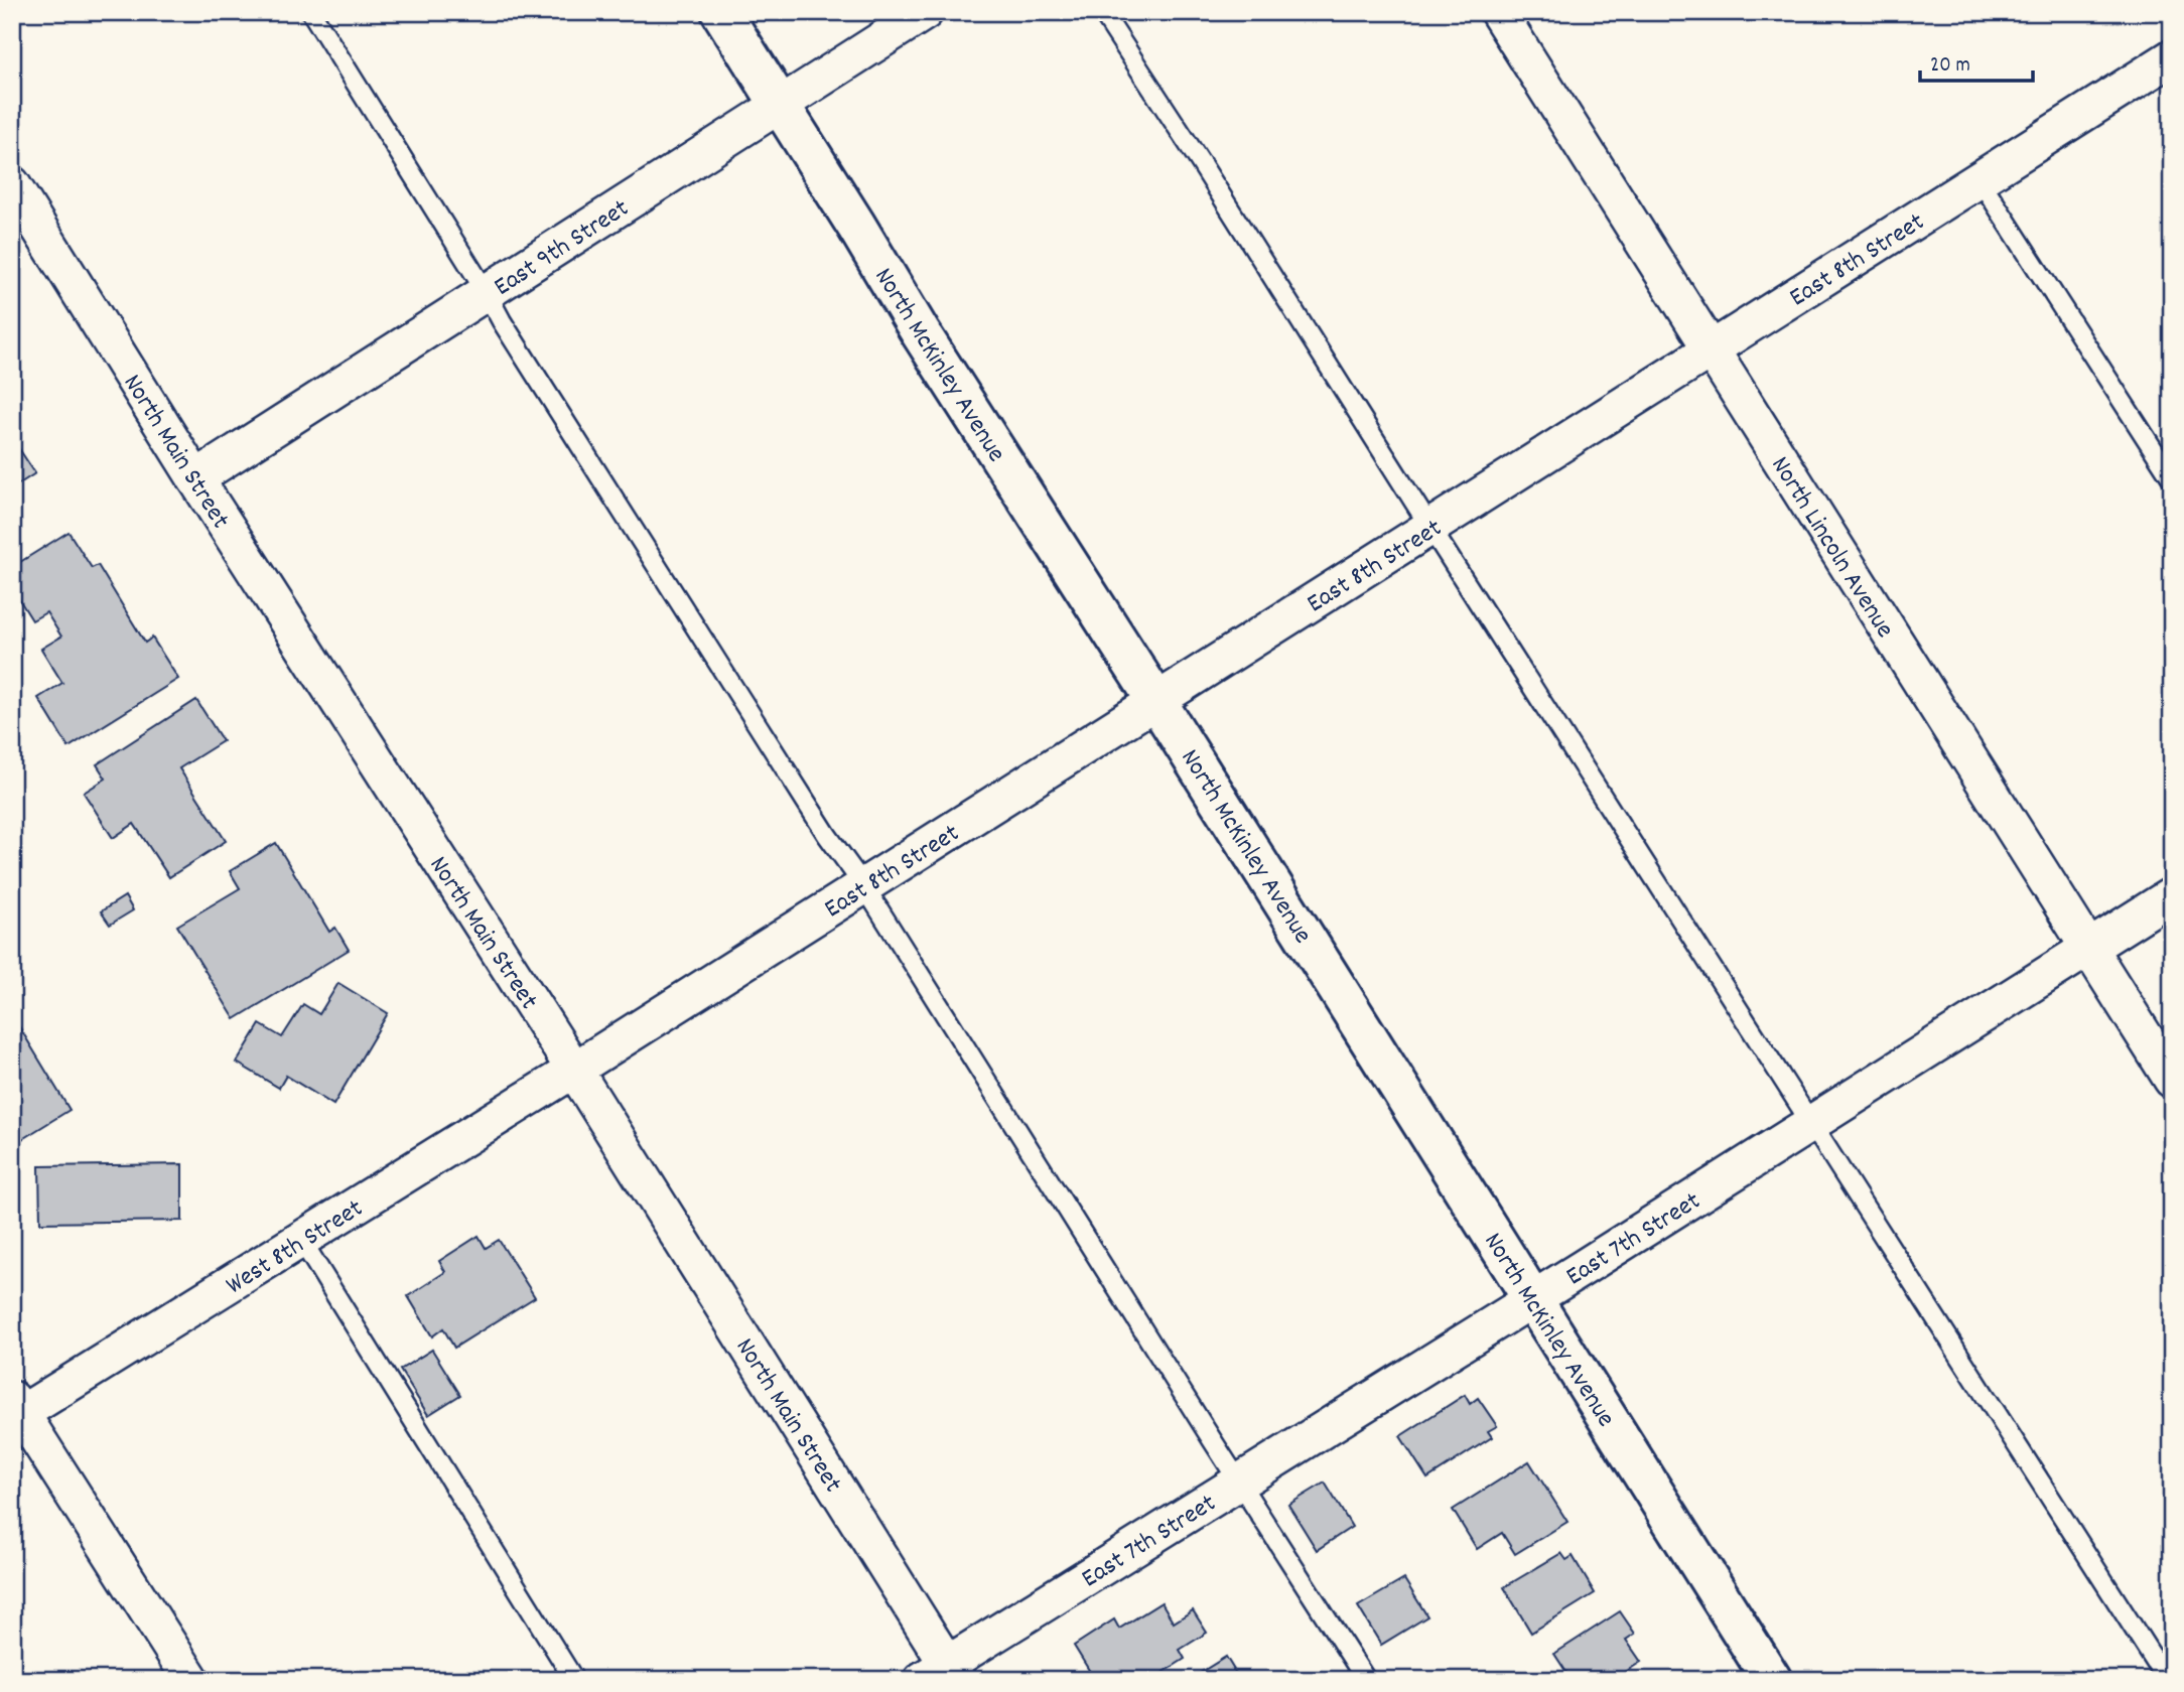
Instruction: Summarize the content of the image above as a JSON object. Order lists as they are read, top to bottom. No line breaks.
{"streets":{"main road":["North McKinley Avenue"],"street":["East 9th Street","East 8th Street","North Main Street","North Lincoln Avenue","East 7th Street","West 8th Street"]},"crossings":[["East 9th Street","North McKinley Avenue"],["East 9th Street","North Main Street"],["East 8th Street","North McKinley Avenue"],["East 8th Street","North Main Street"],["East 8th Street","North Lincoln Avenue"],["East 8th Street","West 8th Street"],["North McKinley Avenue","East 7th Street"],["North Main Street","East 7th Street"],["North Main Street","West 8th Street"],["North Lincoln Avenue","East 7th Street"]],"scale_bar":"20 m"}
